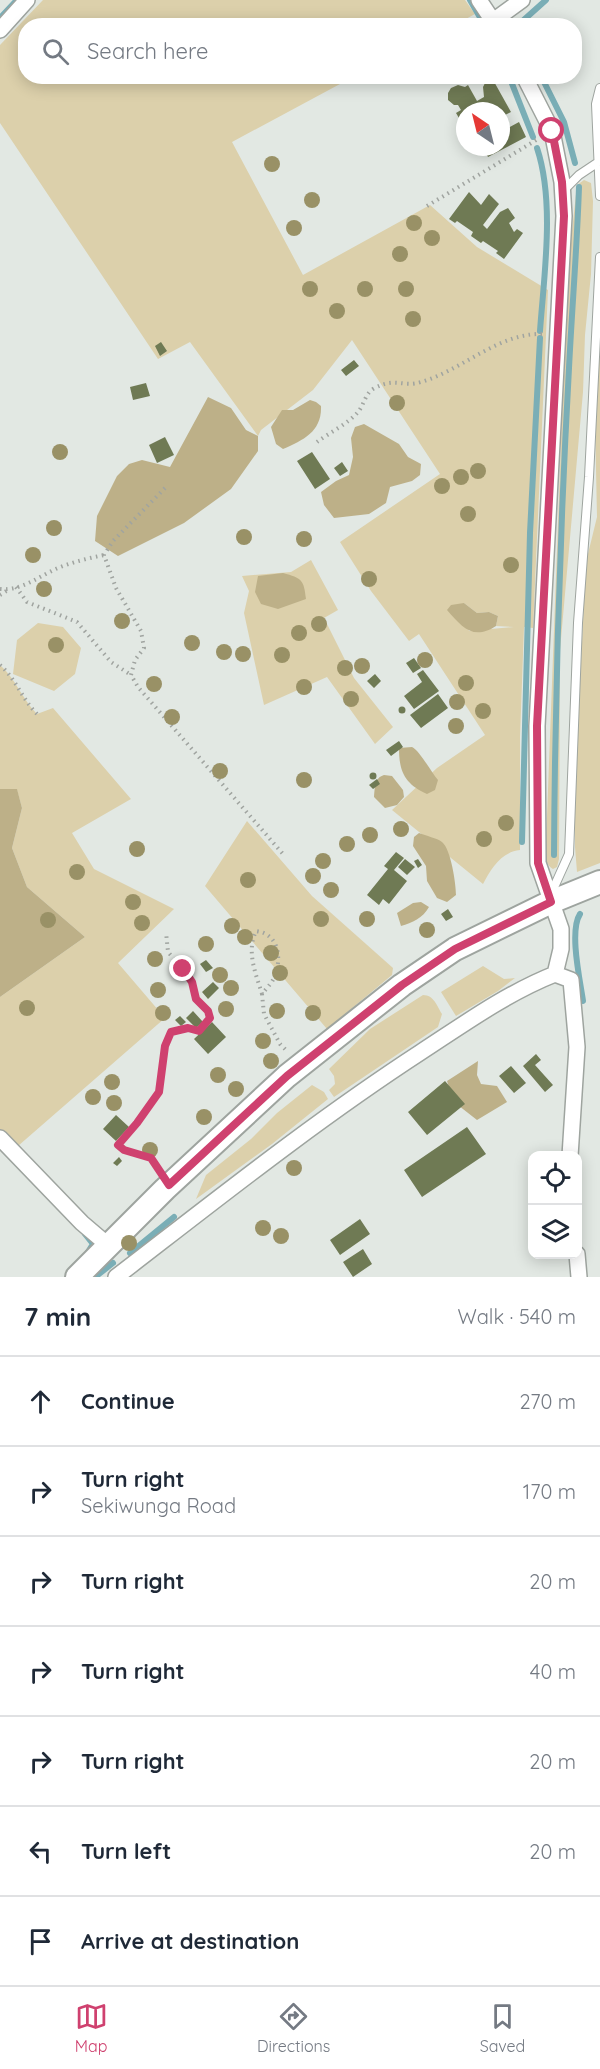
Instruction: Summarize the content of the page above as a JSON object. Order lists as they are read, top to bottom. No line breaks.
{"north":"top left","page":{"search":"Search here","heading":["7 min","Walk · 540 m"],"list":[["Continue","270 m"],["Turn right","Sekiwunga Road","170 m"],["Turn right","20 m"],["Turn right","40 m"],["Turn right","20 m"],["Turn left","20 m"],"Arrive at destination"],"nav":["Map","Directions","Saved"]}}
